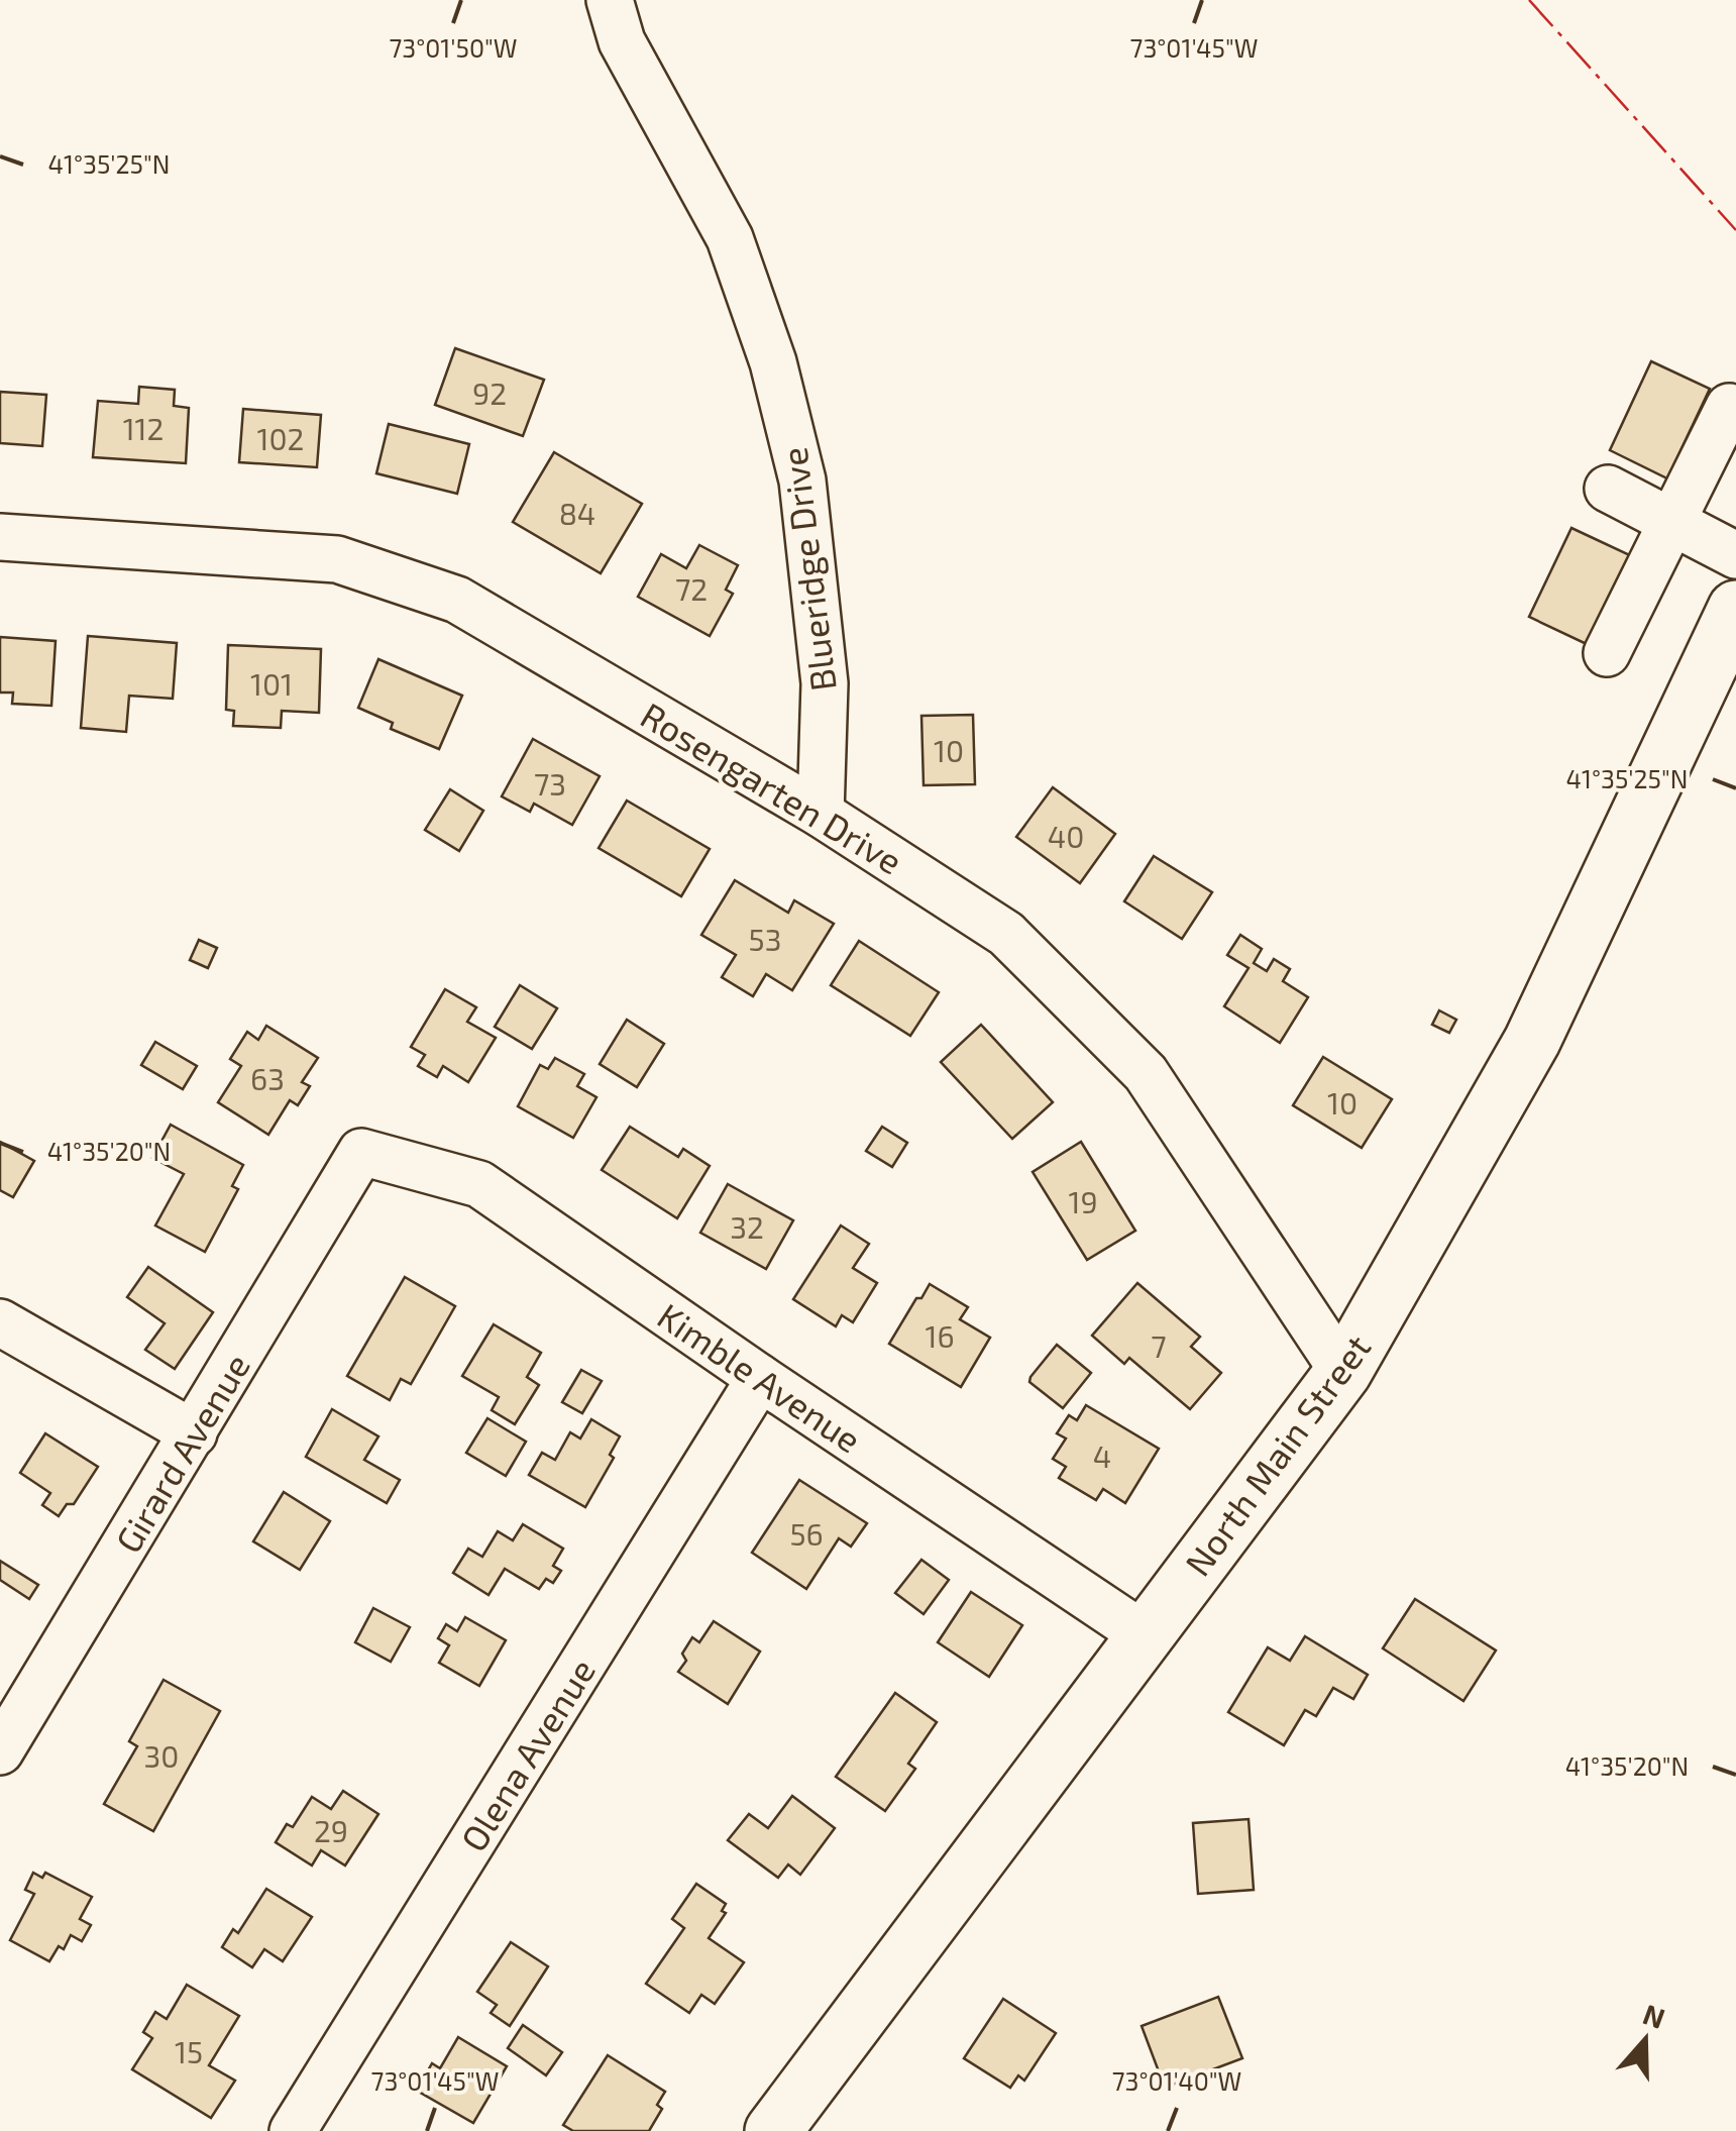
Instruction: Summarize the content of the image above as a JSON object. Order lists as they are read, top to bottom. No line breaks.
{"streets":{"main road":["North Main Street"],"street":["Blueridge Drive","Rosengarten Drive","Kimble Avenue","Girard Avenue","Olena Avenue"]},"crossings":[["Blueridge Drive","Rosengarten Drive"],["Rosengarten Drive","North Main Street"],["Kimble Avenue","Girard Avenue"],["Kimble Avenue","North Main Street"],["Kimble Avenue","Olena Avenue"]],"house_numbers":["92","112","102","84","72","101","10","73","40","53","63","10","19","32","16","7","4","56","30","29","15"],"north":"top","coordinates":["73°01'50\"W","73°01'45\"W","41°35'25\"N","41°35'20\"N","73°01'40\"W"]}
